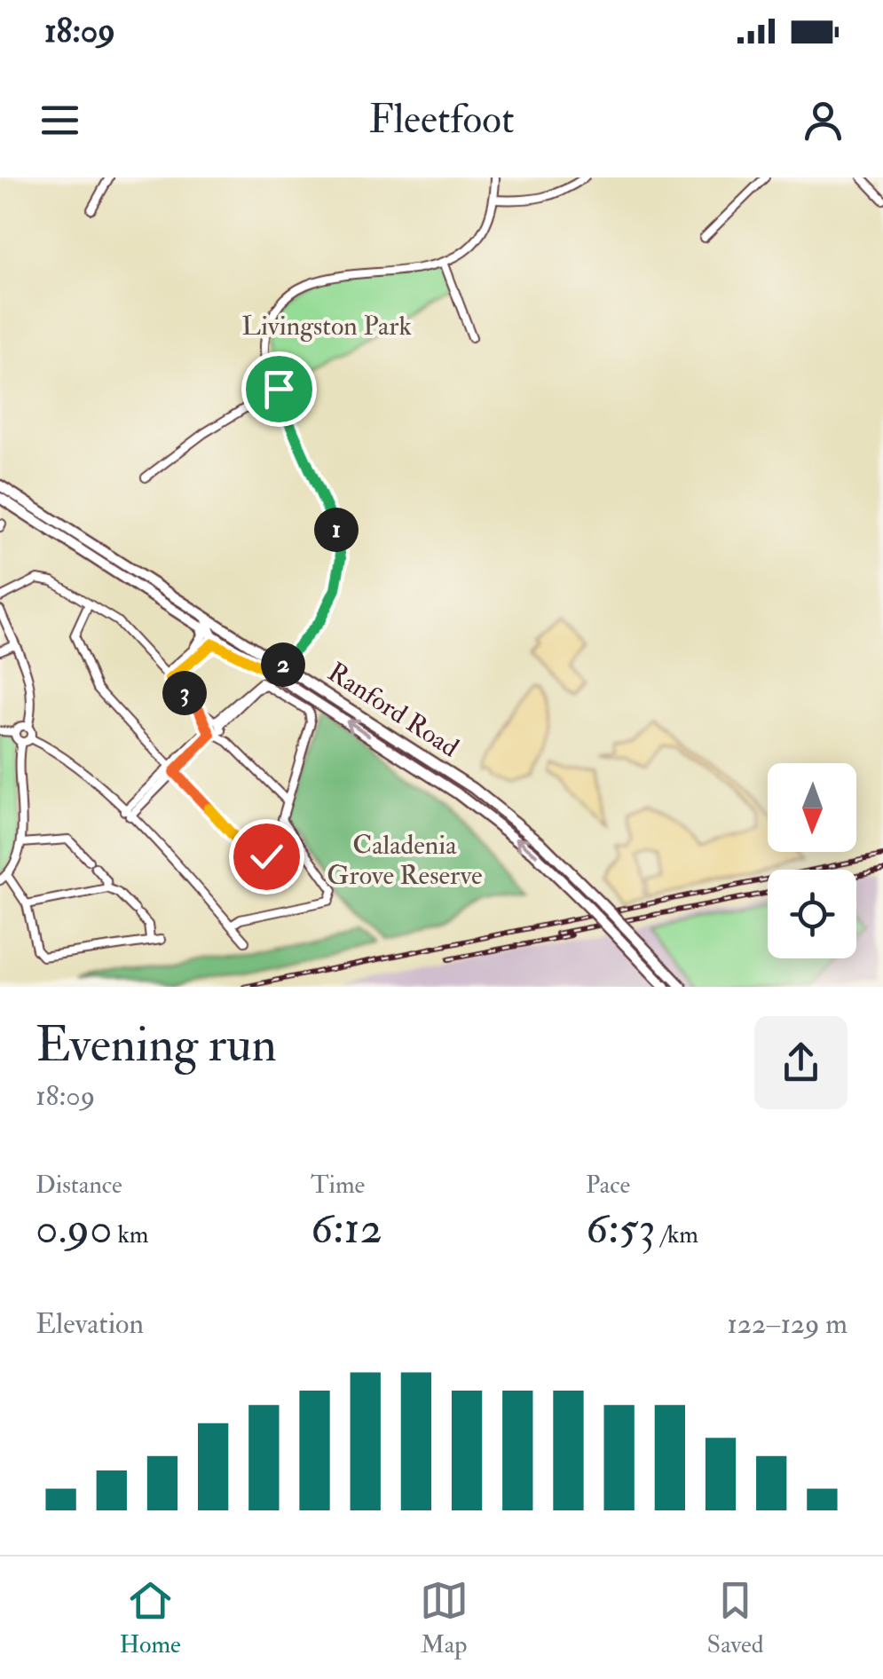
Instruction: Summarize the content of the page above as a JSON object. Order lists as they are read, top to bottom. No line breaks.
{"streets":{"main road":["Ranford Road"]},"parks":["Livingston Park","Caladenia Grove Reserve"],"north":"bottom","page":{"status":"18:09","header":"Fleetfoot","pins":["1","2","3"],"heading":["Evening run","18:09"],"stats":[["Distance","0.90 km"],["Time","6:12"],["Pace","6:53 /km"]],"chart":["Elevation","122–129 m"],"tabs":["Home","Map","Saved"]}}
